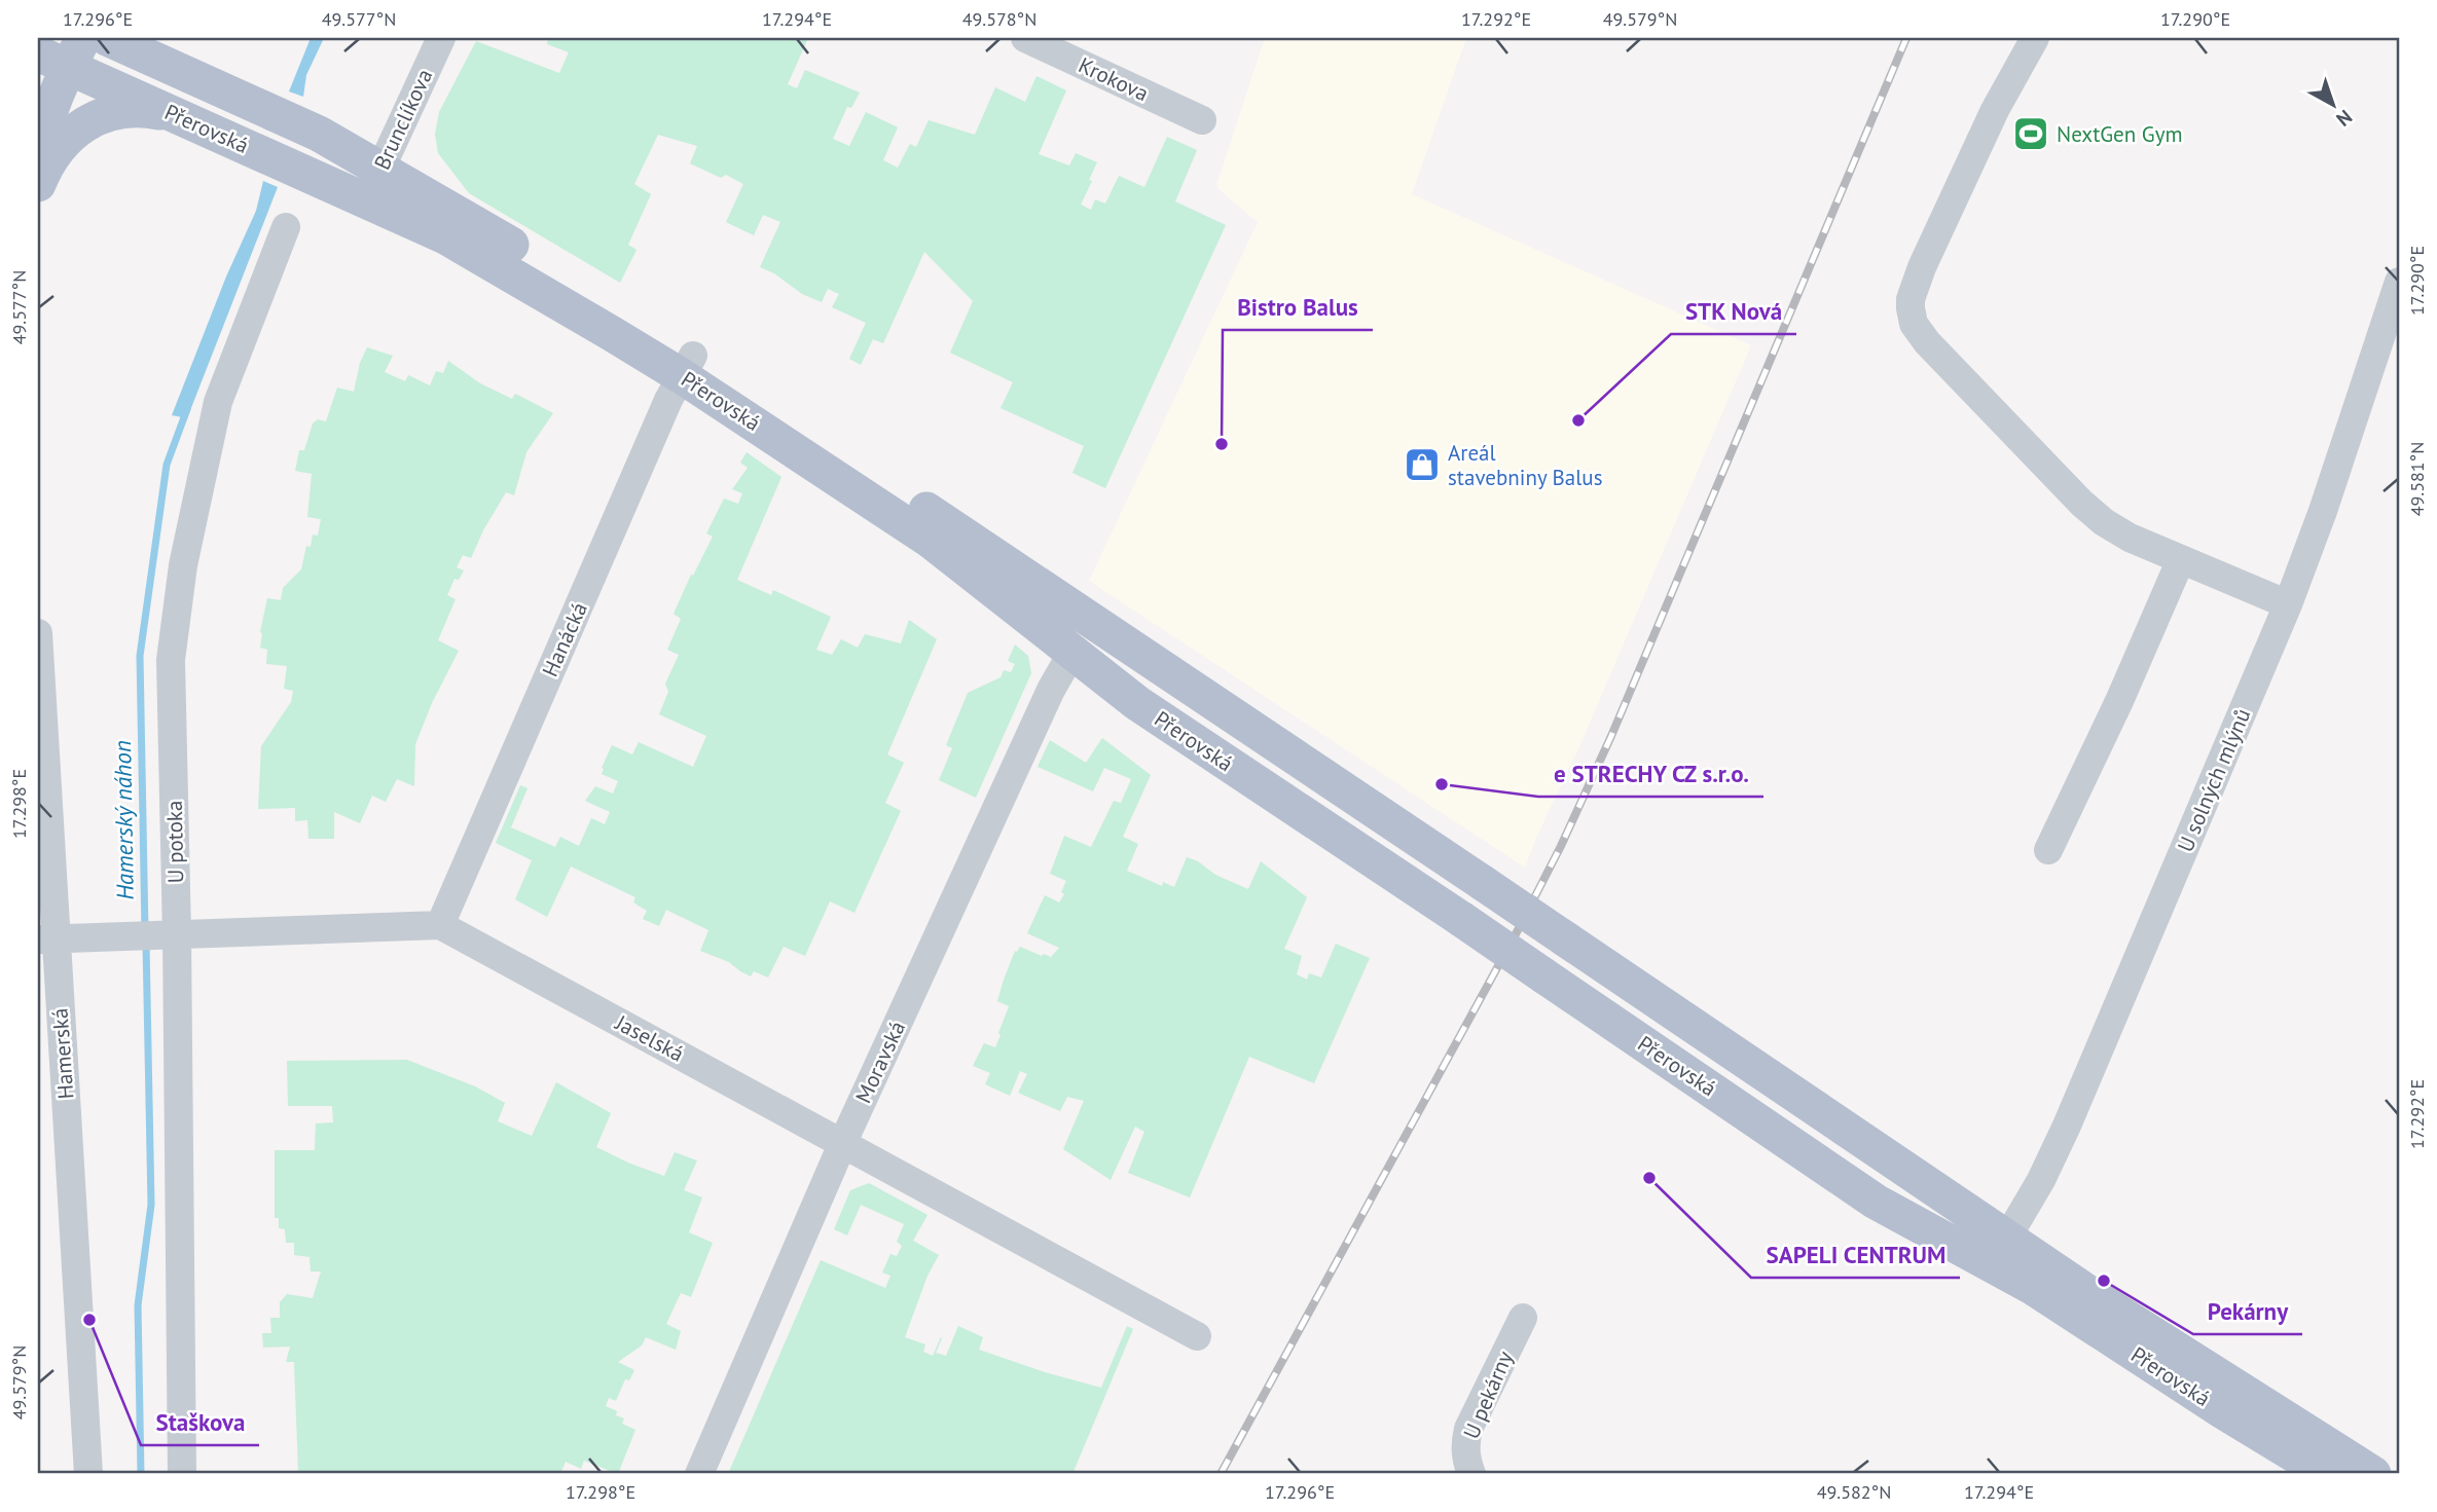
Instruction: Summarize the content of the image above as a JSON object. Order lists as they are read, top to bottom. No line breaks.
{"streets":{"main road":["Přerovská"],"street":["Krokova","Brunclíkova","Hanácká","U solných mlýnů","U potoka","Jaselská","Hamerská","Moravská","U pekárny"]},"crossings":[["Brunclíkova","Přerovská"],["Přerovská","Hanácká"],["Přerovská","U solných mlýnů"],["Přerovská","Moravská"],["Hanácká","Jaselská"],["Jaselská","Moravská"]],"water":["Hamerský náhon"],"places":{"sports":["NextGen Gym"],"other":["STK Nová","Bistro Balus","e STRECHY CZ s.r.o.","SAPELI CENTRUM","Pekárny","Staškova"],"shop":["Areál stavebniny Balus"]},"north":"bottom right","coordinates":["17.296°E","49.577°N","17.294°E","49.578°N","17.292°E","49.579°N","17.290°E","49.581°N","17.298°E","49.582°N"]}
